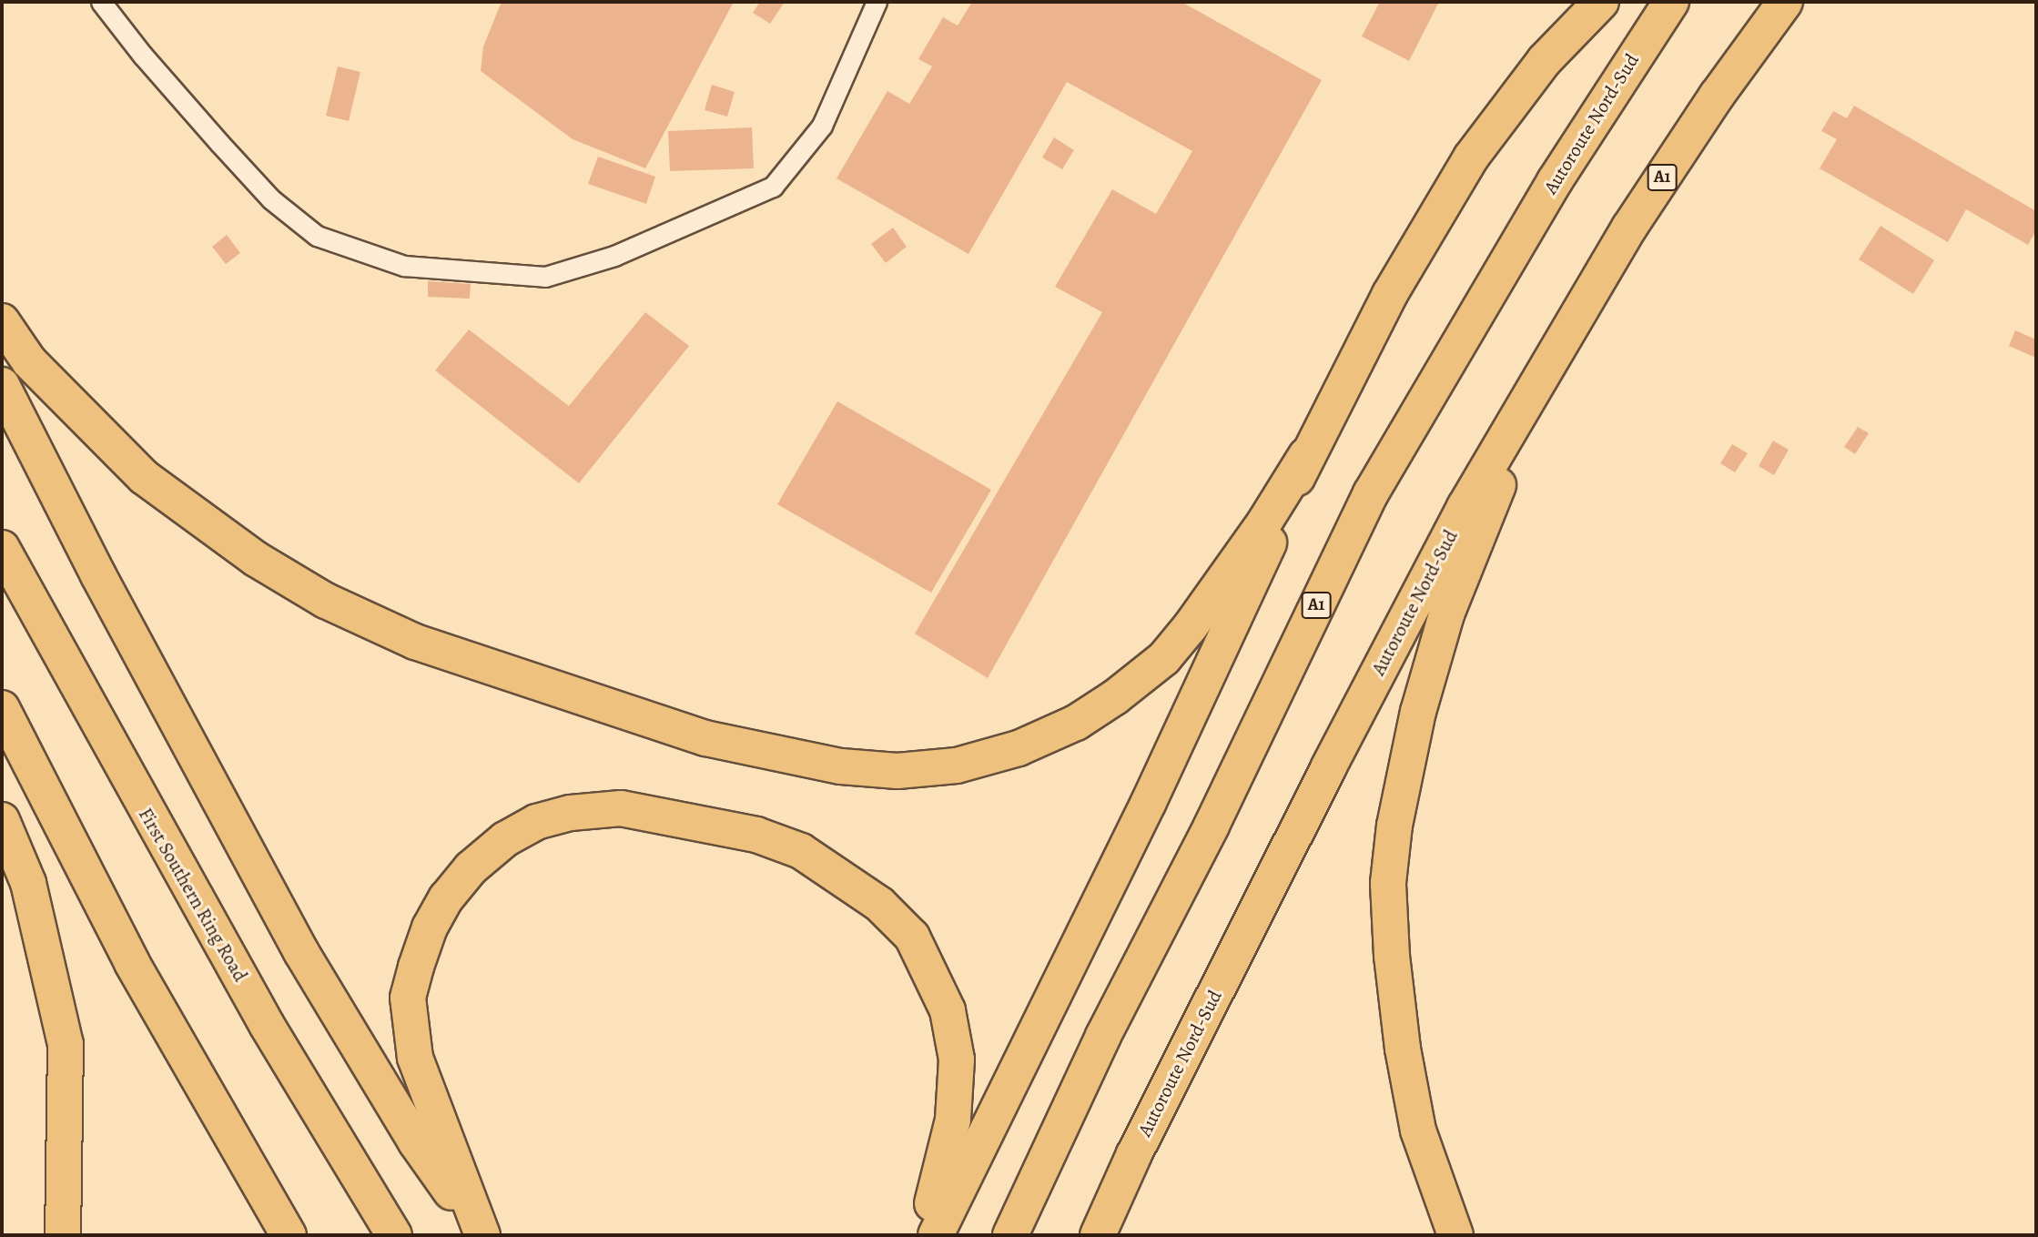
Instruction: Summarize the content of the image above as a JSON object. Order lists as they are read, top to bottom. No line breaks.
{"streets":{"highway":["Autoroute Nord-Sud","A1","First Southern Ring Road"]}}
